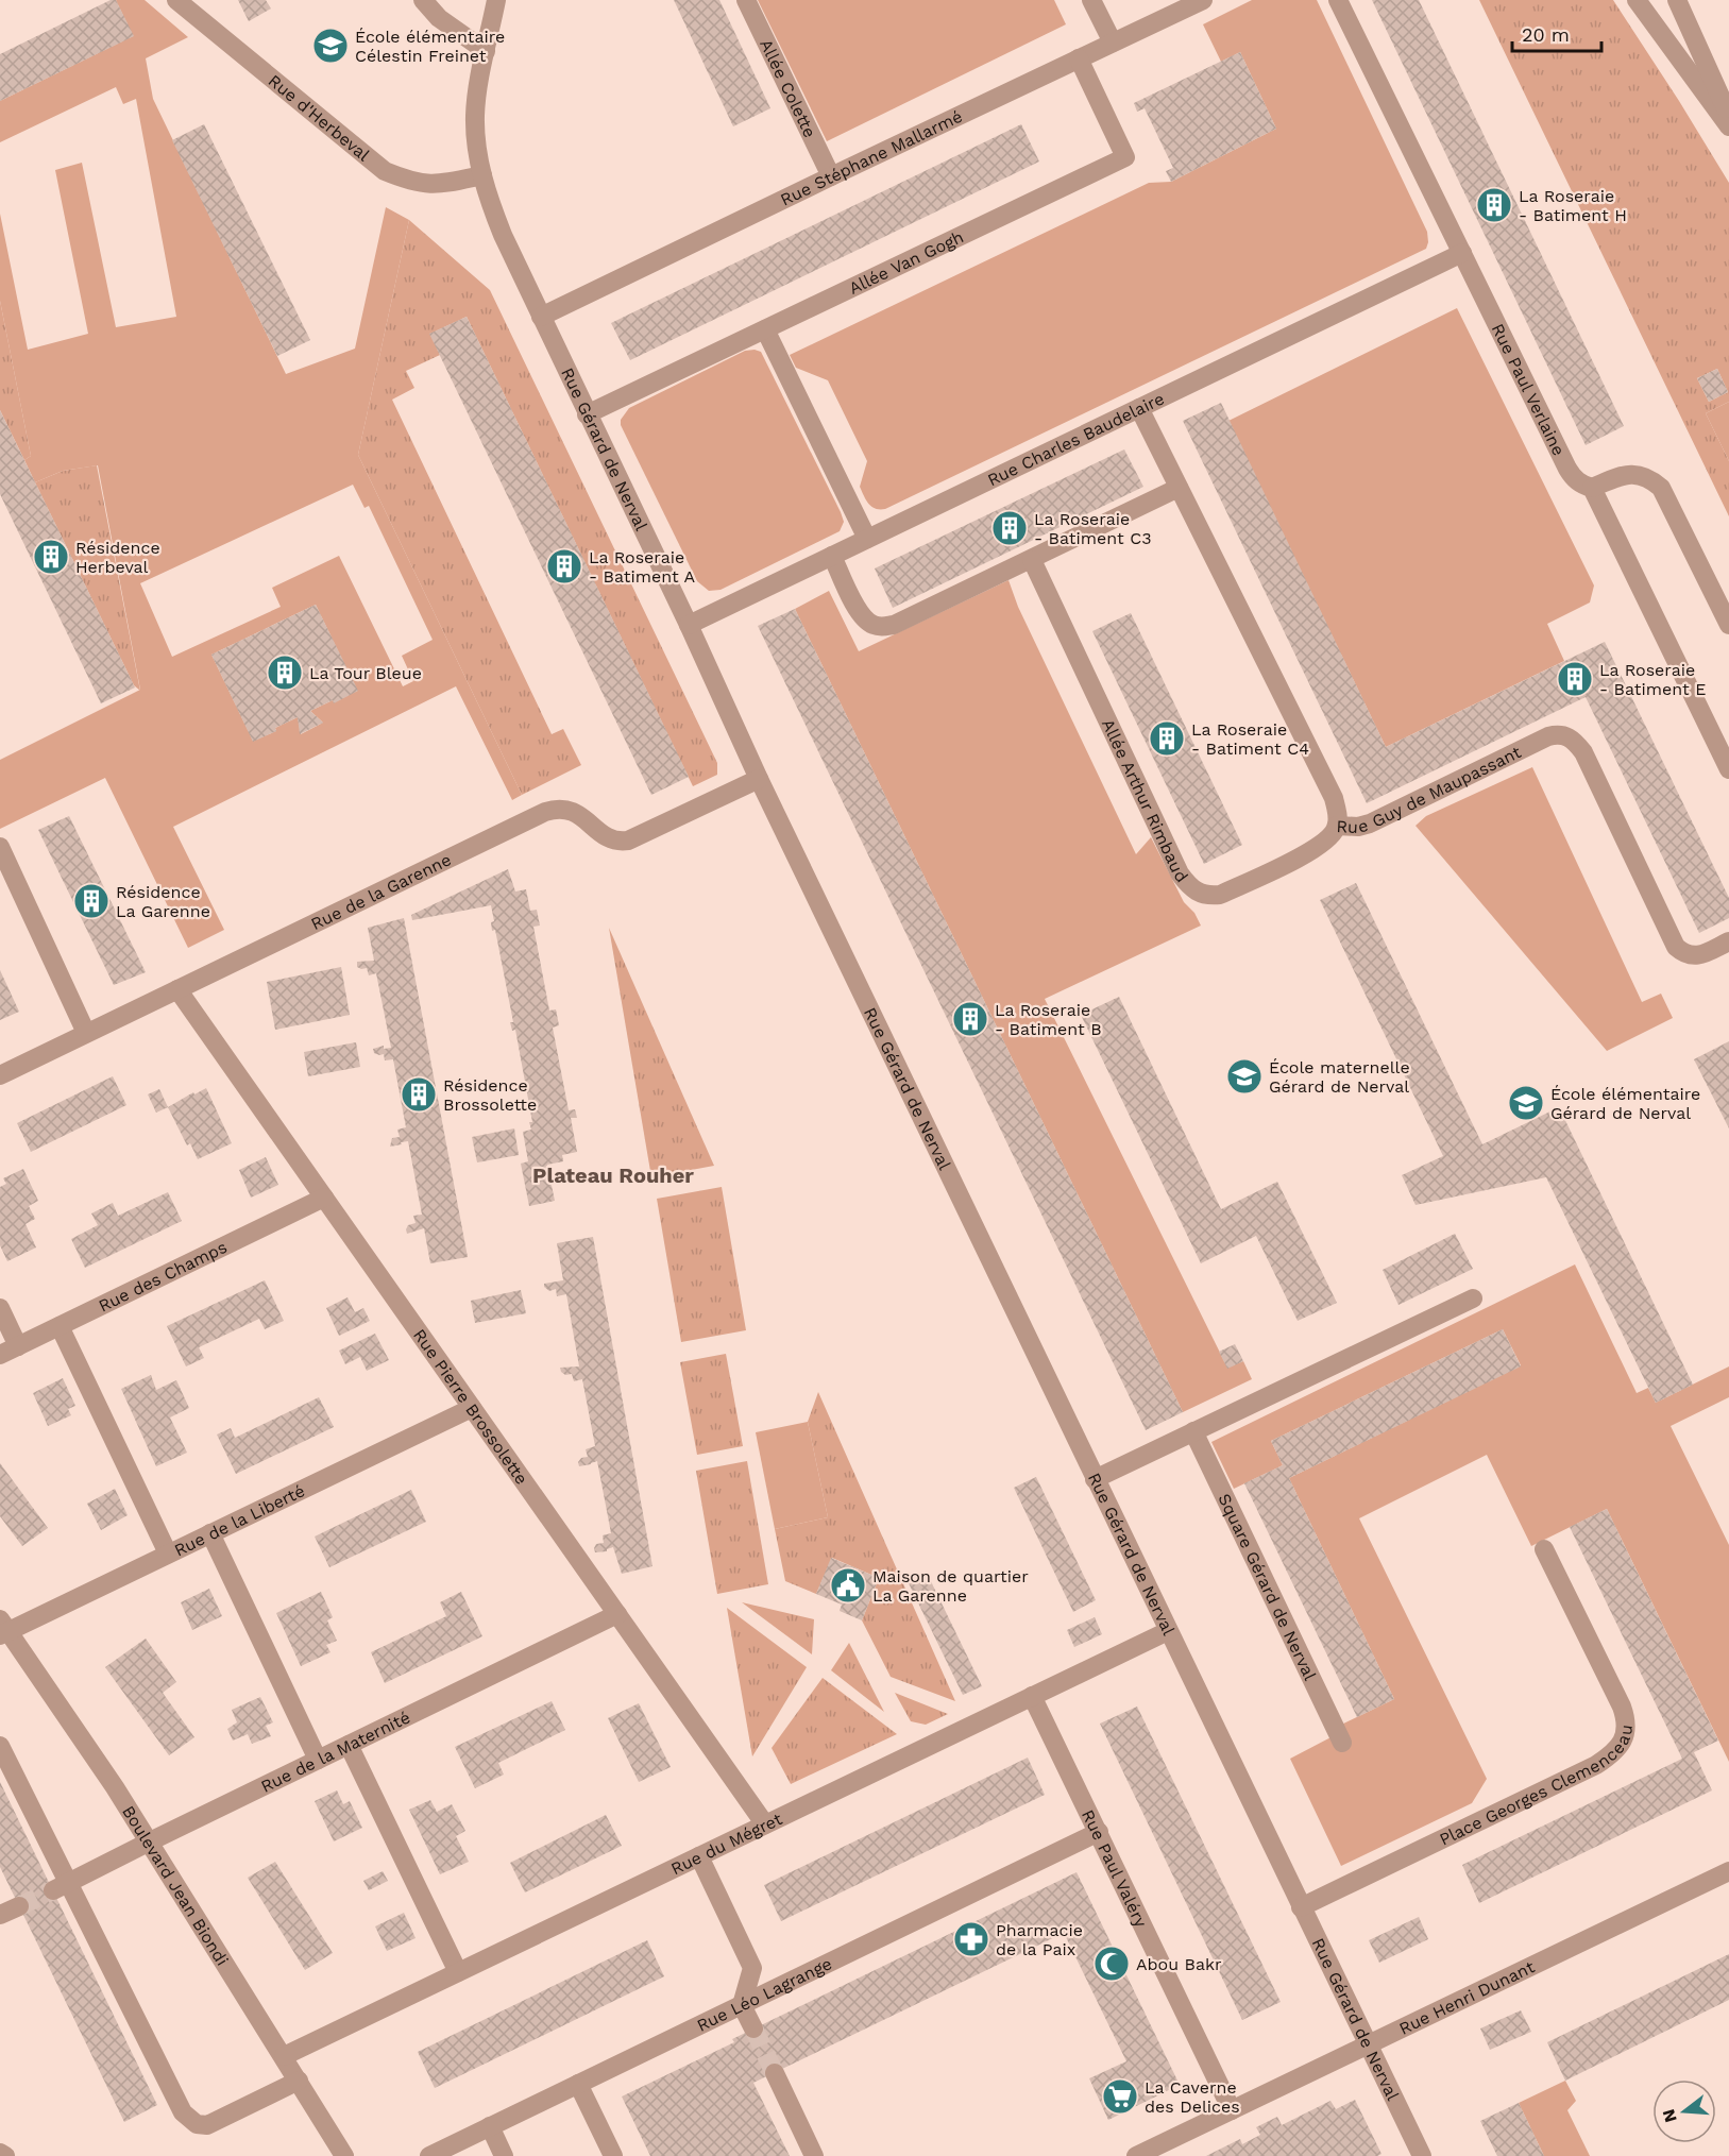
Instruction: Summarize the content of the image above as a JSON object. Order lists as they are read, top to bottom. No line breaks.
{"streets":{"street":["Allée Colette","Rue d'Herbeval","Rue Stéphane Mallarmé","Allée Van Gogh","Rue Paul Verlaine","Rue Charles Baudelaire","Rue Gérard de Nerval","Rue Guy de Maupassant","Allée Arthur Rimbaud","Rue de la Garenne","Rue des Champs","Rue Pierre Brossolette","Rue de la Liberté","Square Gérard de Nerval","Rue de la Maternité","Place Georges Clemenceau","Rue du Mégret","Rue Paul Valéry","Boulevard Jean Biondi","Rue Léo Lagrange","Rue Henri Dunant"]},"crossings":[["Allée Colette","Rue Stéphane Mallarmé"],["Rue d'Herbeval","Rue Gérard de Nerval"],["Rue Stéphane Mallarmé","Allée Van Gogh"],["Rue Stéphane Mallarmé","Rue Gérard de Nerval"],["Allée Van Gogh","Rue Gérard de Nerval"],["Rue Paul Verlaine","Rue Charles Baudelaire"],["Rue Charles Baudelaire","Rue Gérard de Nerval"],["Rue Charles Baudelaire","Rue Guy de Maupassant"],["Rue Gérard de Nerval","Rue de la Garenne"],["Rue Gérard de Nerval","Place Georges Clemenceau"],["Rue Gérard de Nerval","Rue du Mégret"],["Rue Gérard de Nerval","Rue Henri Dunant"],["Rue Guy de Maupassant","Allée Arthur Rimbaud"],["Rue de la Garenne","Rue Pierre Brossolette"],["Rue des Champs","Rue Pierre Brossolette"],["Rue Pierre Brossolette","Rue de la Liberté"],["Rue Pierre Brossolette","Rue de la Maternité"],["Rue Pierre Brossolette","Rue du Mégret"],["Rue de la Liberté","Boulevard Jean Biondi"],["Rue de la Maternité","Boulevard Jean Biondi"],["Rue du Mégret","Rue Paul Valéry"],["Rue du Mégret","Boulevard Jean Biondi"],["Rue Paul Valéry","Rue Léo Lagrange"],["Rue Paul Valéry","Rue Henri Dunant"]],"districts":["Plateau Rouher"],"places":{"school or university":["École élémentaire Célestin Freinet","École maternelle Gérard de Nerval","École élémentaire Gérard de Nerval"],"building":["La Roseraie - Batiment H","La Roseraie - Batiment C3","Résidence Herbeval","La Roseraie - Batiment A","La Tour Bleue","La Roseraie - Batiment E","La Roseraie - Batiment C4","Résidence La Garenne","La Roseraie - Batiment B","Résidence Brossolette"],"public building":["Maison de quartier La Garenne"],"pharmacy":["Pharmacie de la Paix"],"mosque":["Abou Bakr"],"supermarket":["La Caverne des Delices"]},"scale_bar":"20 m","north":"left"}
